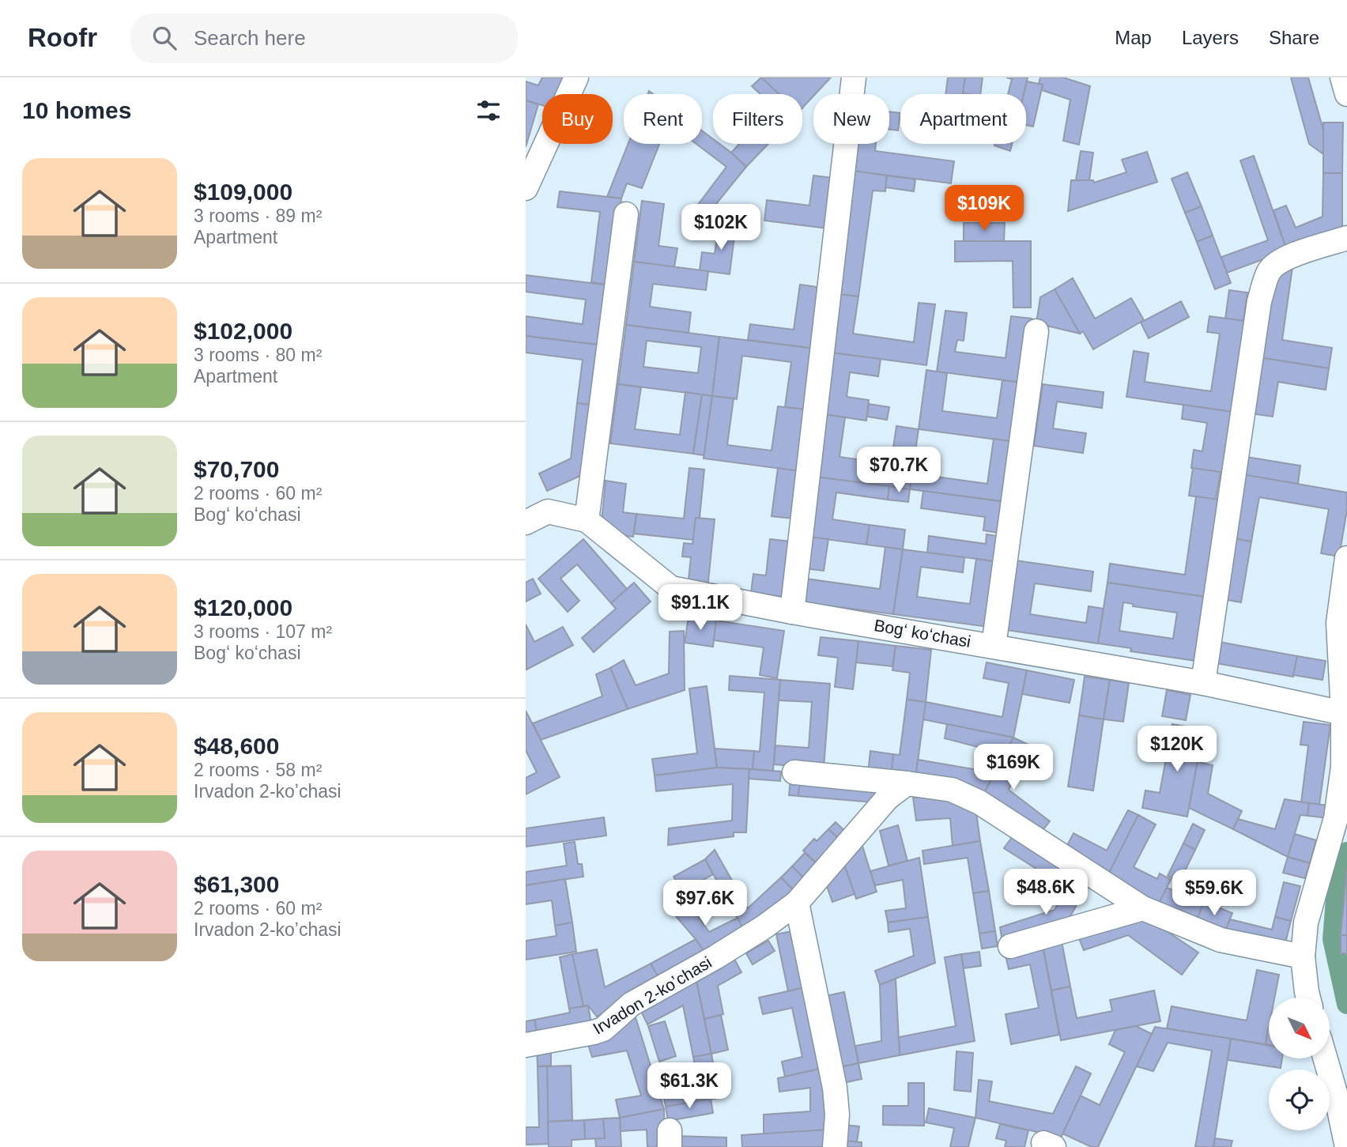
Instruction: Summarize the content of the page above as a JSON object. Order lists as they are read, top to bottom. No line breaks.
{"streets":{"street":["Bogʻ koʻchasi","Irvadon 2-koʼchasi"]},"north":"bottom right","page":{"header":"Roofr","search":"Search here","nav":["Map","Layers","Share"],"heading":"10 homes","chip":["Buy","Rent","Filters","New","Apartment"],"list":[{"name":"$109,000","note":"3 rooms · 89 m² · Apartment"},{"name":"$102,000","note":"3 rooms · 80 m² · Apartment"},{"name":"$70,700","note":"2 rooms · 60 m² · Bogʻ koʻchasi"},{"name":"$120,000","note":"3 rooms · 107 m² · Bogʻ koʻchasi"},{"name":"$48,600","note":"2 rooms · 58 m² · Irvadon 2-koʼchasi"},{"name":"$61,300","note":"2 rooms · 60 m² · Irvadon 2-koʼchasi"}],"price":["$109K","$102K","$70.7K","$91.1K","$120K","$169K","$48.6K","$59.6K","$97.6K","$61.3K"]}}
